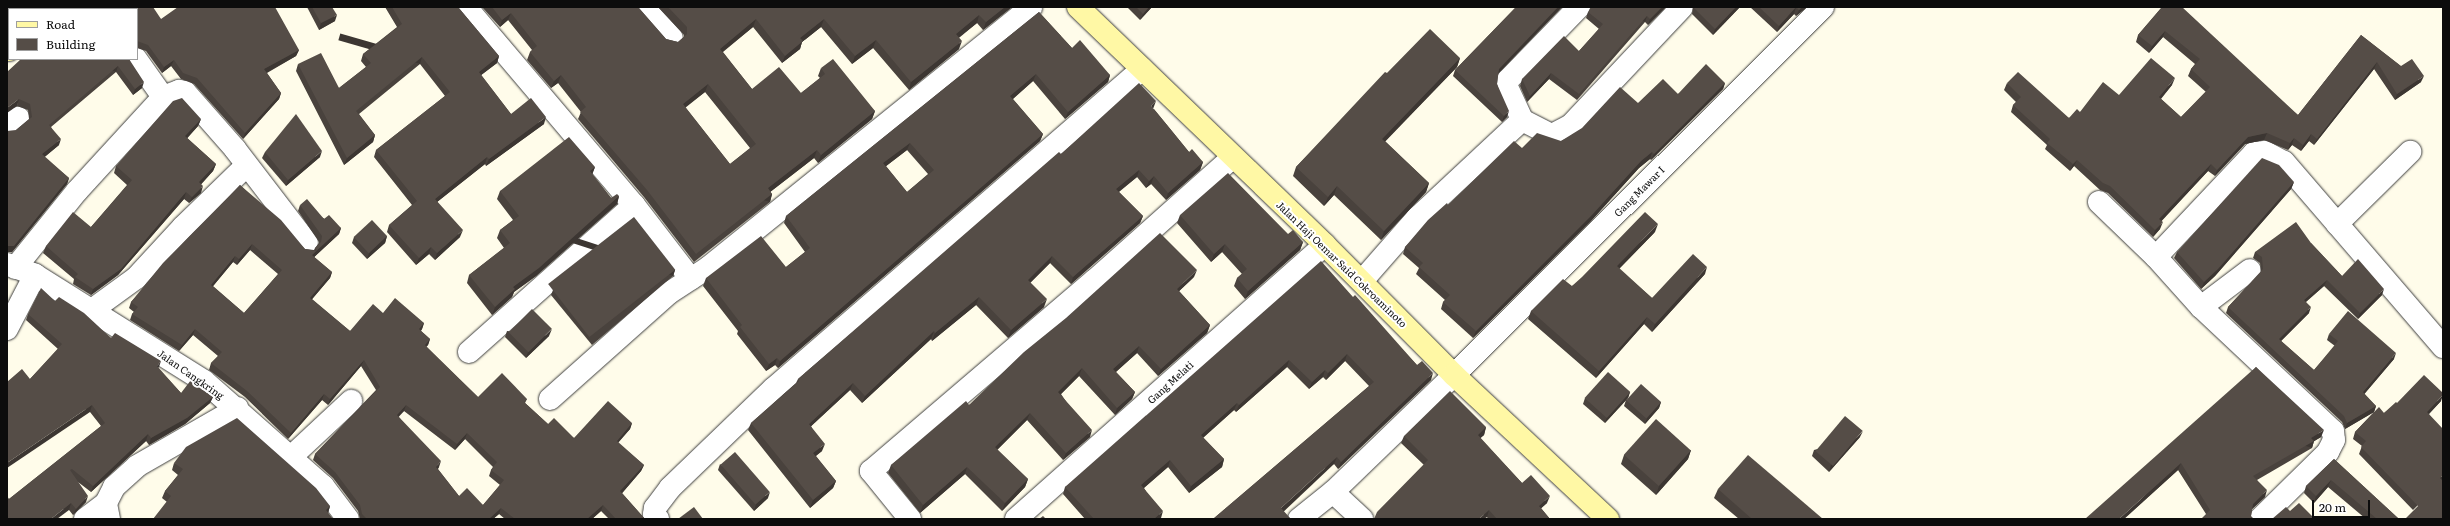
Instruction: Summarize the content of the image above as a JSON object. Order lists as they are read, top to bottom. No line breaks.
{"streets":{"main road":["Jalan Haji Oemar Said Cokroaminoto"],"street":["Gang Mawar I","Jalan Cangkring","Gang Melati"]},"crossings":[["Gang Mawar I","Jalan Haji Oemar Said Cokroaminoto"],["Jalan Haji Oemar Said Cokroaminoto","Gang Melati"]],"legend":["Road","Building"],"scale_bar":"20 m"}
